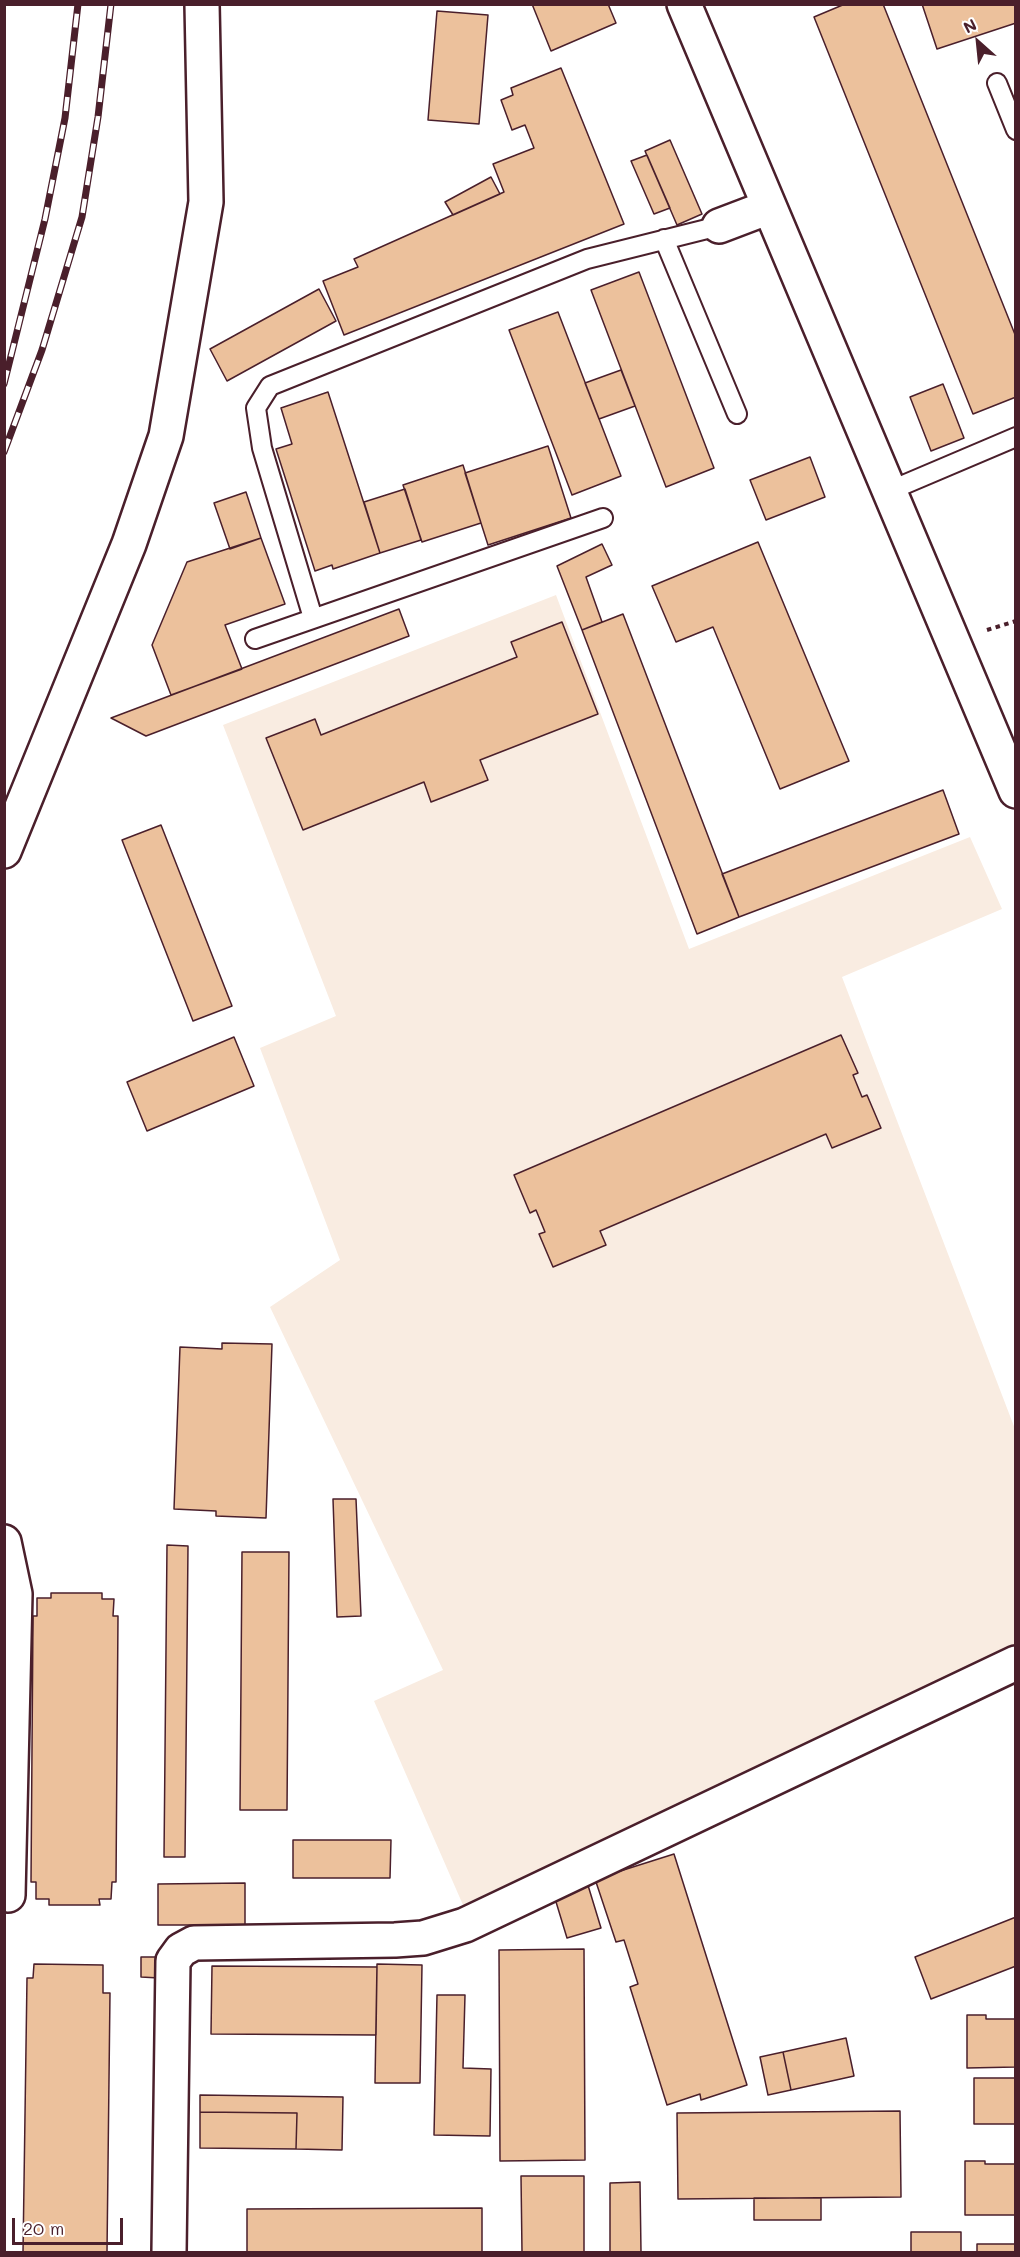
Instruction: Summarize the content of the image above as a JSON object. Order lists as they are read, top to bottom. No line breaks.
{"scale_bar":"20 m","north":"top left"}
